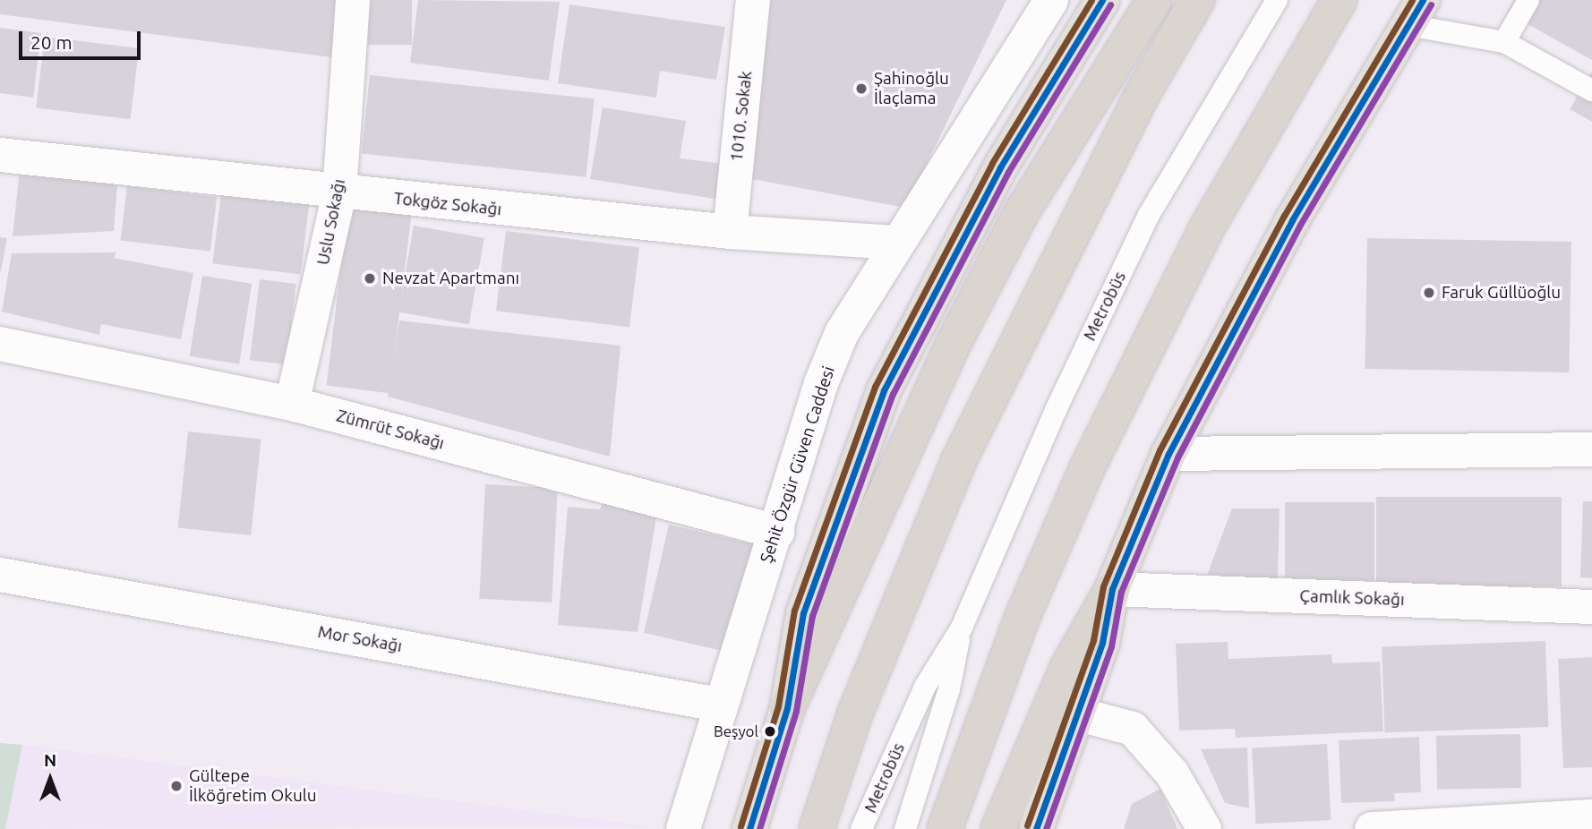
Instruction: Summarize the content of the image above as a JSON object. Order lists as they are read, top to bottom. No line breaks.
{"streets":{"street":["1010. Sokak","Tokgöz Sokağı","Uslu Sokağı","Zümrüt Sokağı","Şehit Özgür Güven Caddesi","Çamlık Sokağı","Mor Sokağı"],"lane":["Metrobüs"]},"crossings":[["1010. Sokak","Tokgöz Sokağı"],["Tokgöz Sokağı","Uslu Sokağı"],["Tokgöz Sokağı","Şehit Özgür Güven Caddesi"],["Uslu Sokağı","Zümrüt Sokağı"],["Zümrüt Sokağı","Şehit Özgür Güven Caddesi"],["Şehit Özgür Güven Caddesi","Mor Sokağı"]],"places":["Şahinoğlu İlaçlama","Nevzat Apartmanı","Faruk Güllüoğlu","Beşyol","Gültepe İlköğretim Okulu"],"scale_bar":"20 m","north":"top"}
